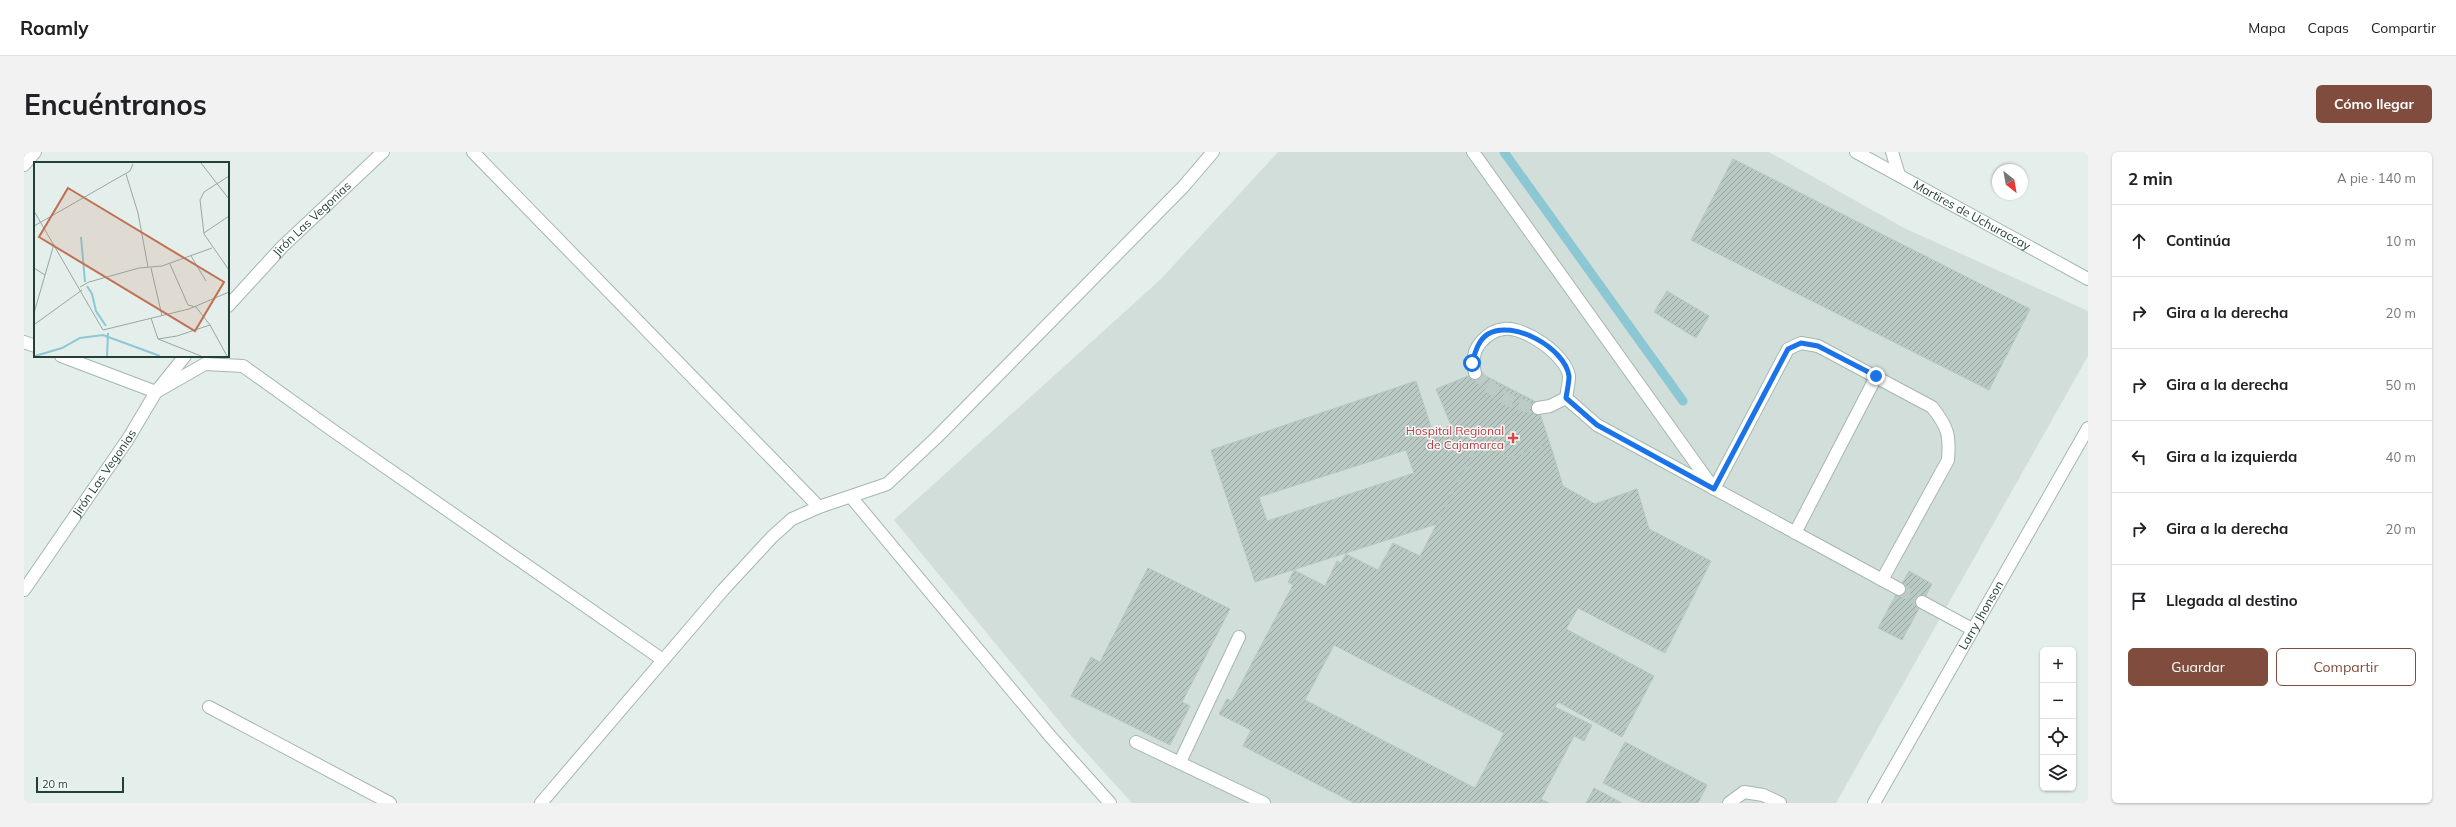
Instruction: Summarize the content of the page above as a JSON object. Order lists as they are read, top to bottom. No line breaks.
{"streets":{"street":["Martires de Uchuraccay","Jirón Las Vegonias","Larry Jhonson"]},"places":{"health":["Hospital Regional de Cajamarca"]},"scale_bar":"20 m","north":"bottom right","page":{"header":"Roamly","nav":["Mapa","Capas","Compartir"],"buttons":["Cómo llegar",["Guardar","Compartir"]],"title":"Encuéntranos","heading":["2 min","A pie · 140 m"],"list":[["Continúa","10 m"],["Gira a la derecha","20 m"],["Gira a la derecha","50 m"],["Gira a la izquierda","40 m"],["Gira a la derecha","20 m"],"Llegada al destino"],"map_buttons":["+","−"],"scale":"20 m"}}
